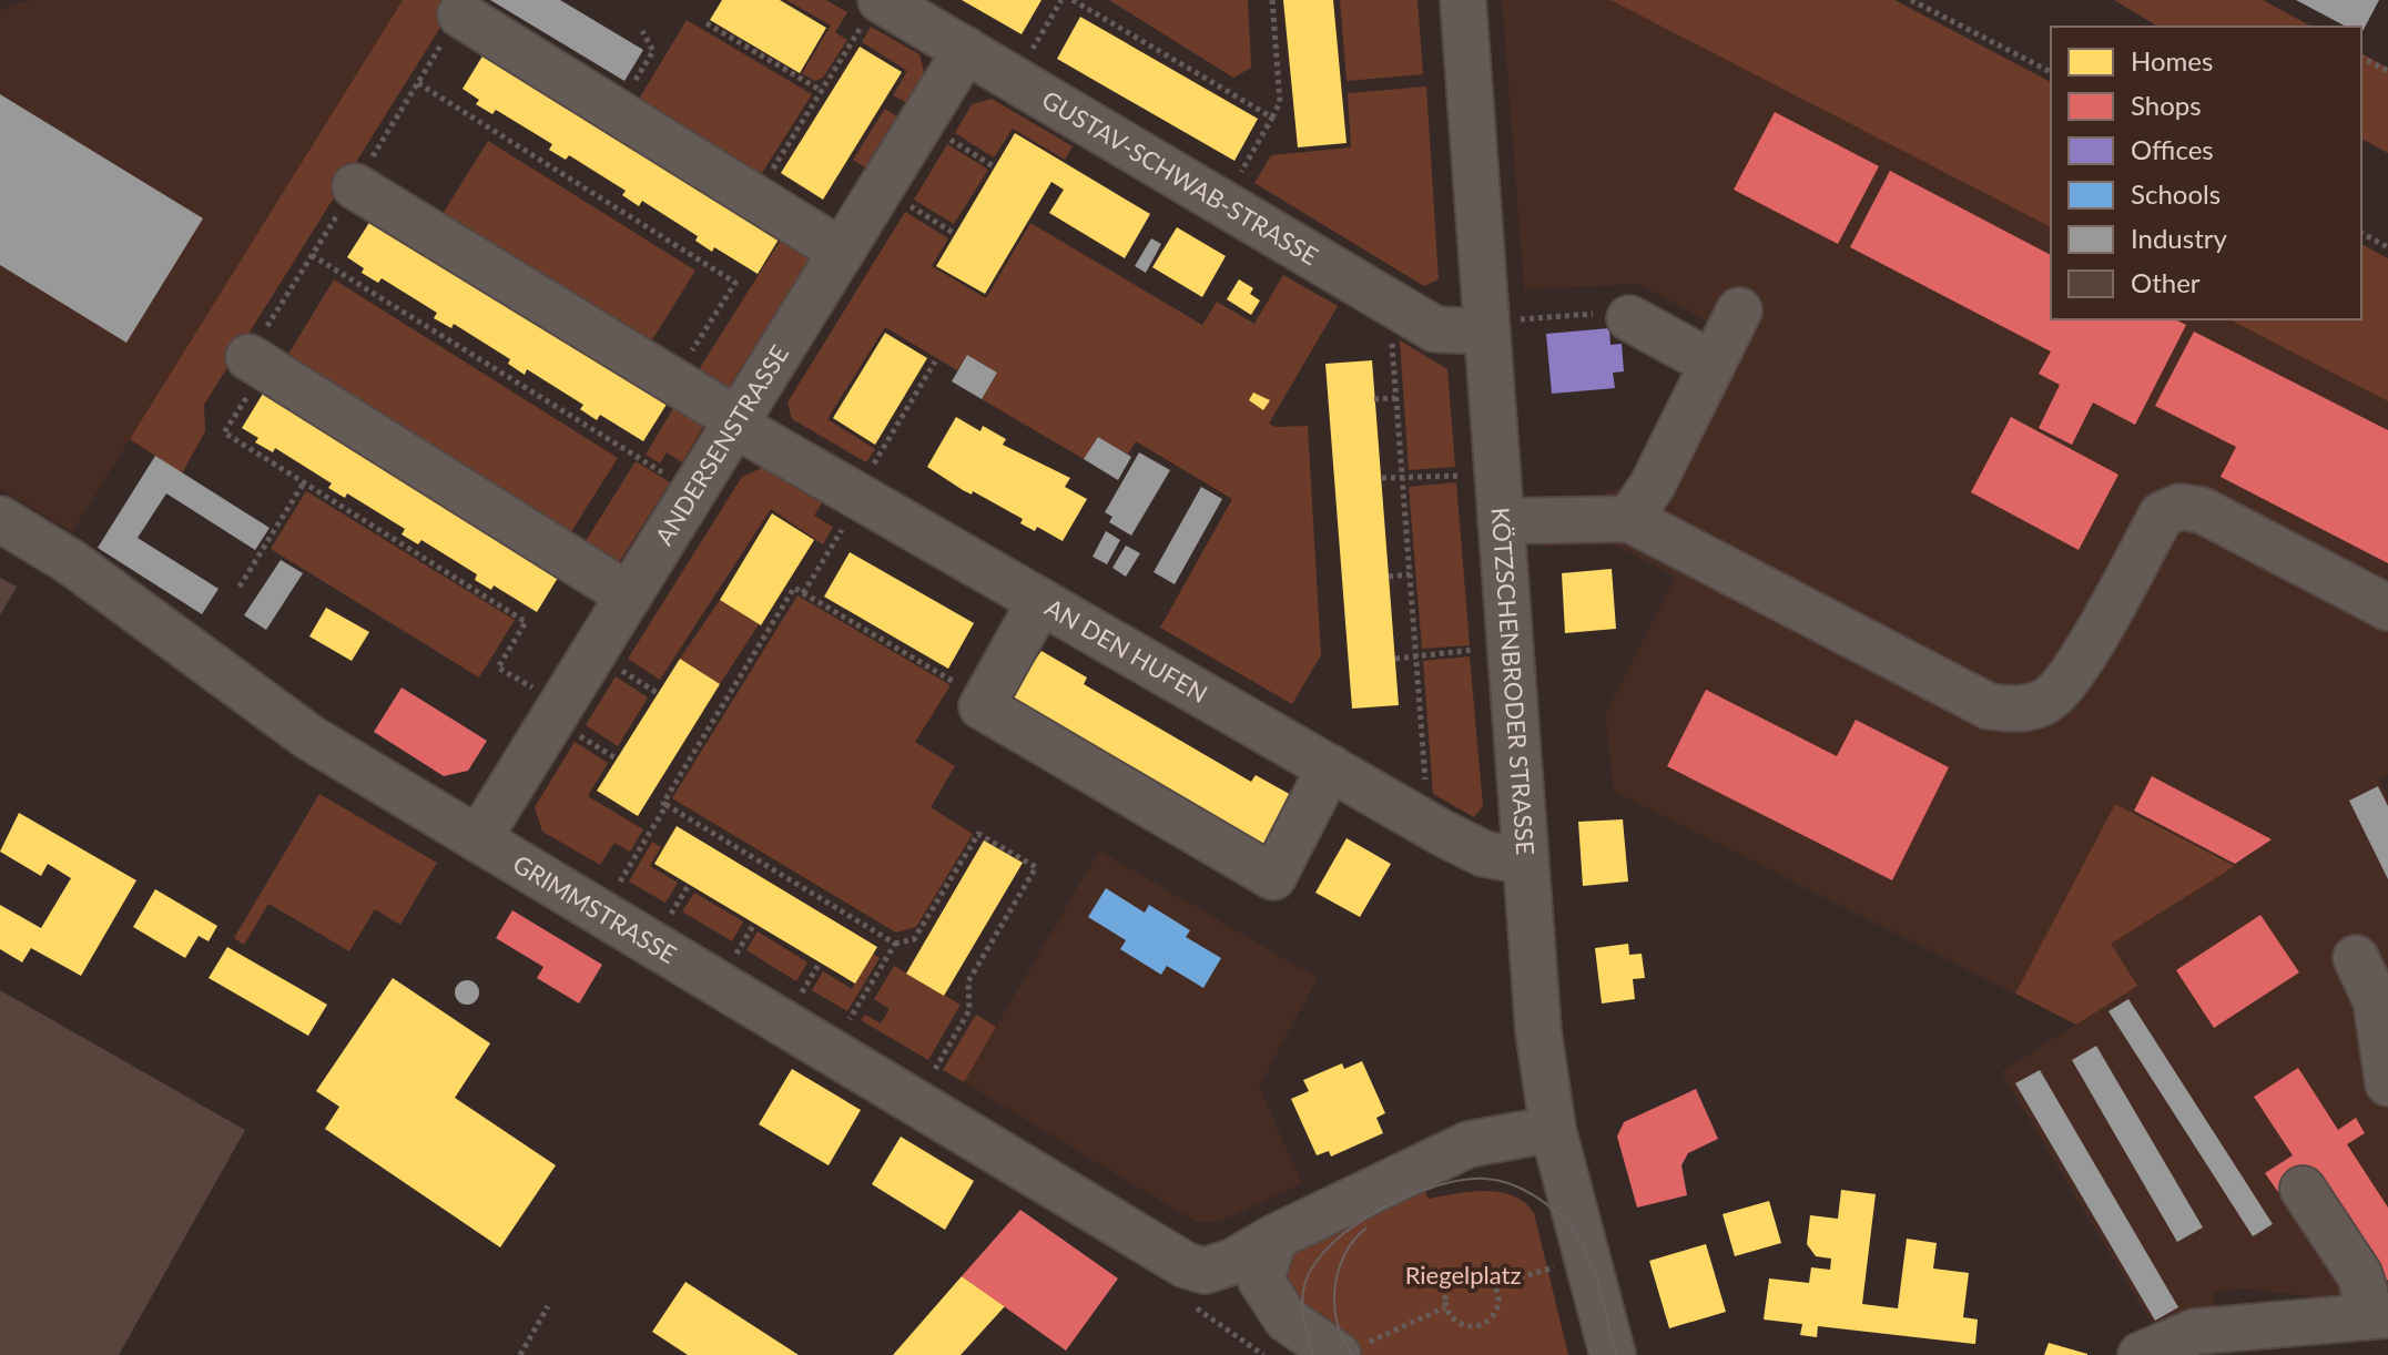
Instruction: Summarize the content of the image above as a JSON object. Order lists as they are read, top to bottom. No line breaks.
{"streets":{"street":["GUSTAV-SCHWAB-STRASSE","ANDERSENSTRASSE","AN DEN HUFEN","KÖTZSCHENBRODER STRASSE","GRIMMSTRASSE"]},"crossings":[["GUSTAV-SCHWAB-STRASSE","ANDERSENSTRASSE"],["GUSTAV-SCHWAB-STRASSE","KÖTZSCHENBRODER STRASSE"],["ANDERSENSTRASSE","AN DEN HUFEN"],["ANDERSENSTRASSE","GRIMMSTRASSE"],["AN DEN HUFEN","KÖTZSCHENBRODER STRASSE"]],"parks":["Riegelplatz"],"legend":["Homes","Shops","Offices","Schools","Industry","Other"]}
